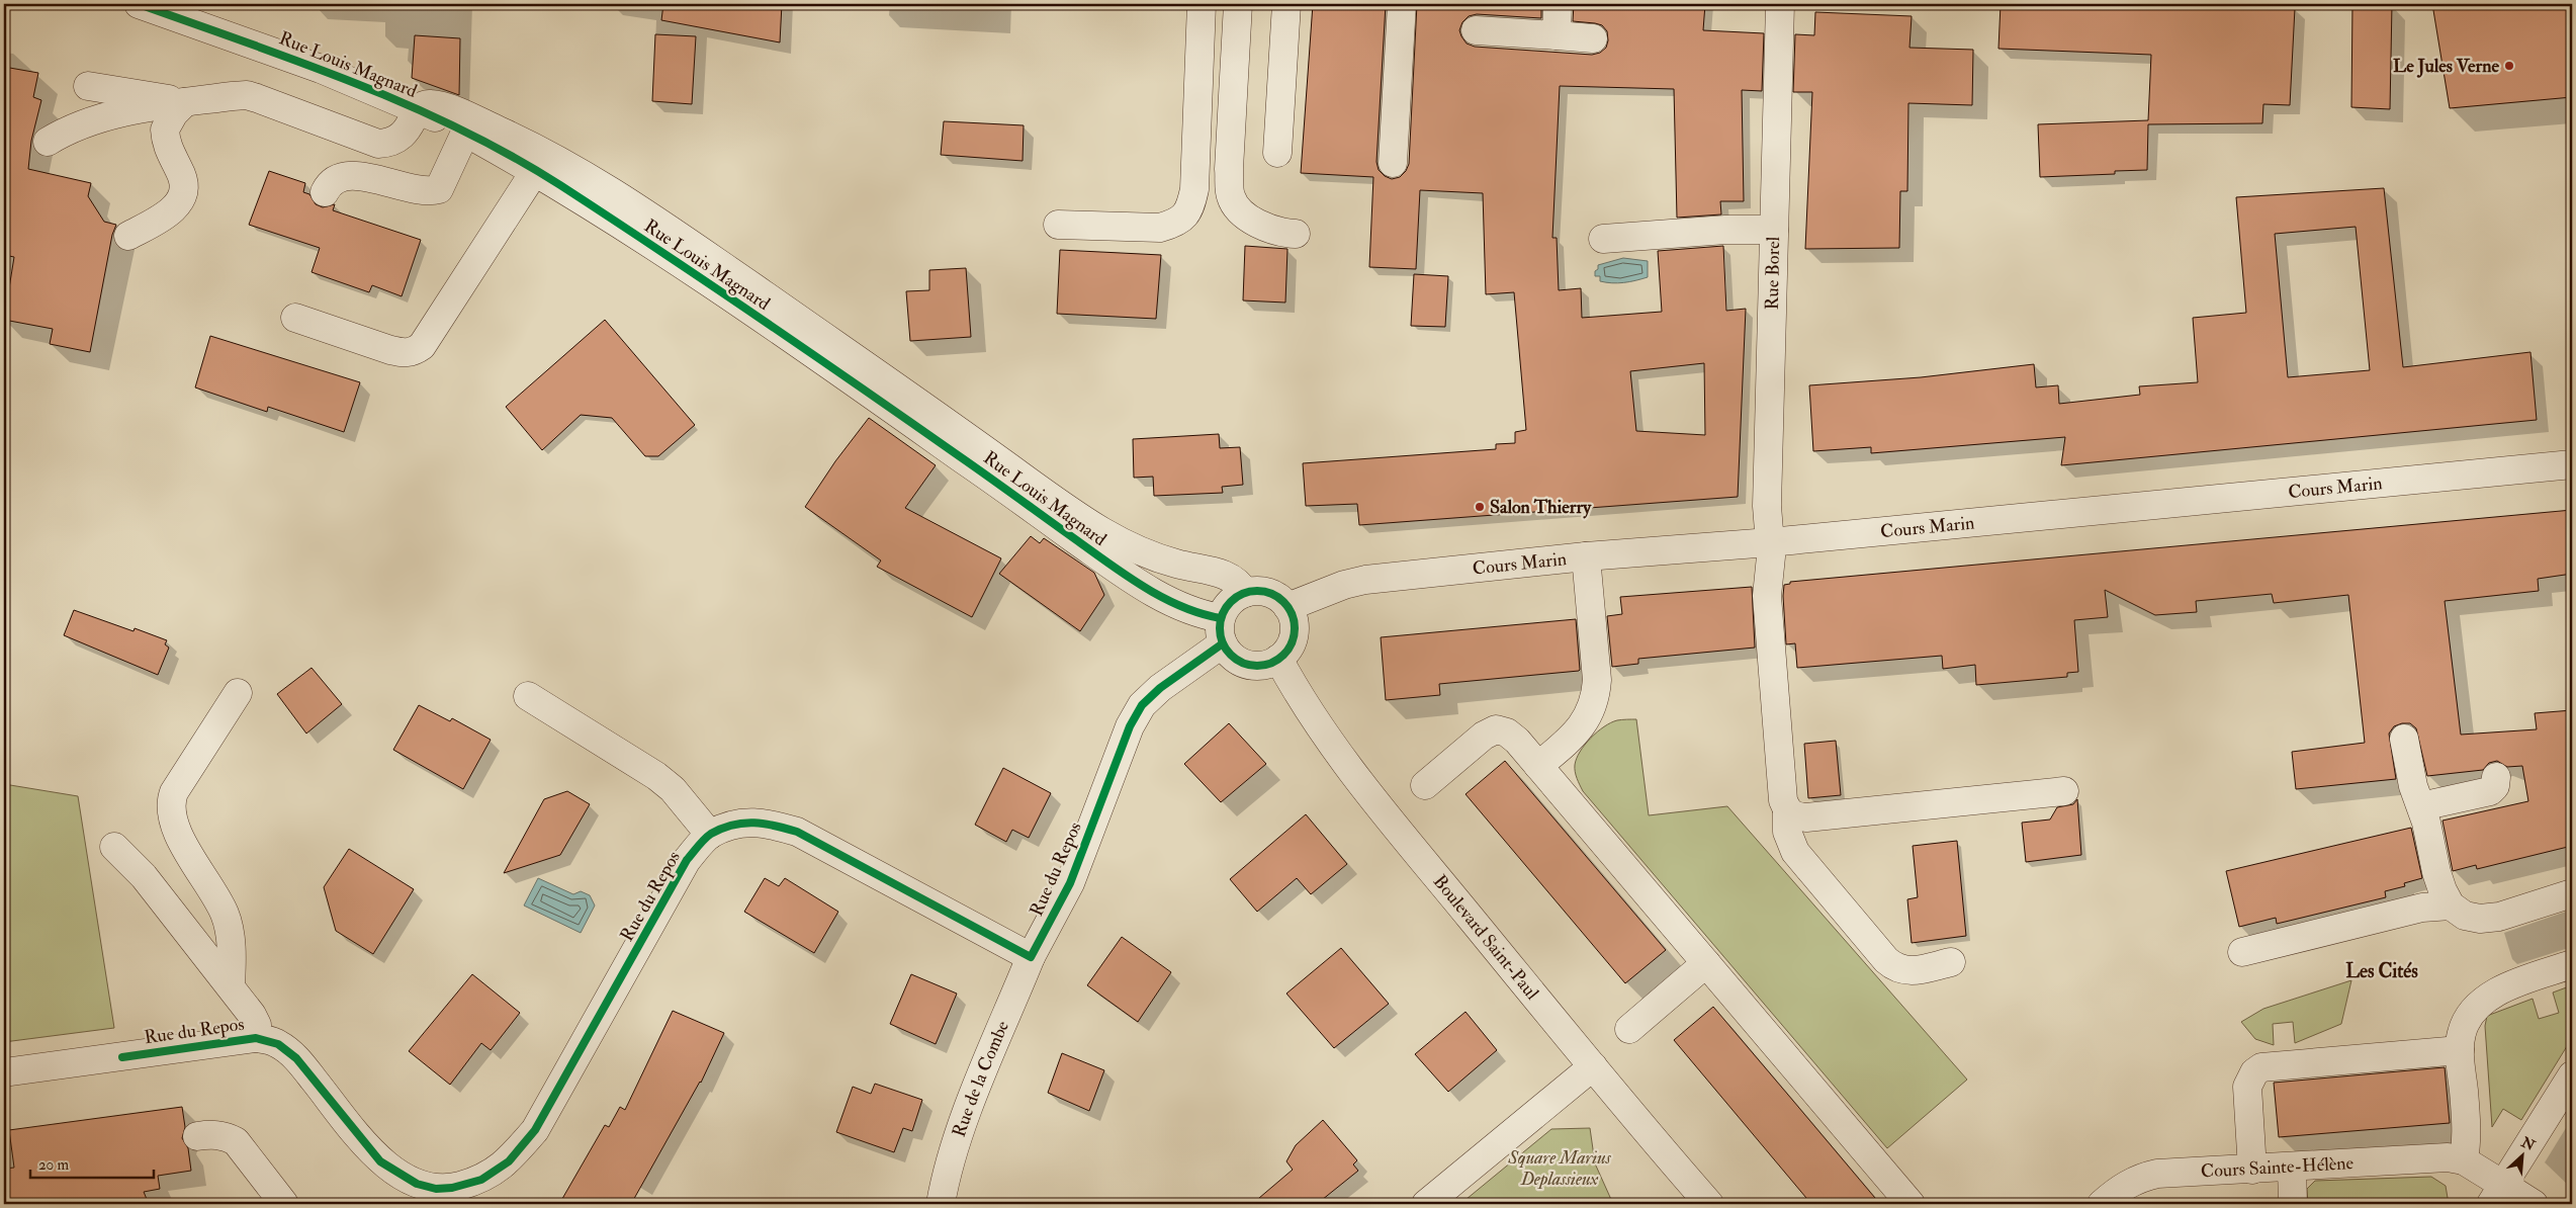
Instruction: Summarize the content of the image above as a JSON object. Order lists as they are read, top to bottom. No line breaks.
{"streets":{"street":["Rue Louis Magnard","Rue Borel","Cours Marin","Rue du Repos","Boulevard Saint-Paul","Rue de la Combe","Cours Sainte-Hélène"]},"crossings":[["Rue Louis Magnard","Cours Marin"],["Rue Louis Magnard","Rue du Repos"],["Rue Louis Magnard","Boulevard Saint-Paul"],["Rue Borel","Cours Marin"],["Cours Marin","Rue du Repos"],["Cours Marin","Boulevard Saint-Paul"],["Rue du Repos","Boulevard Saint-Paul"],["Rue du Repos","Rue de la Combe"]],"districts":["Les Cités"],"parks":["Square Marius Deplassieux"],"places":["Le Jules Verne","Salon Thierry"],"scale_bar":"20 m","north":"top right"}
